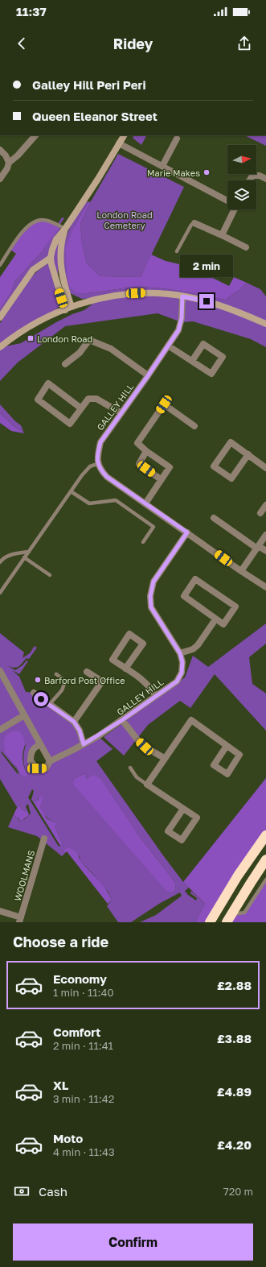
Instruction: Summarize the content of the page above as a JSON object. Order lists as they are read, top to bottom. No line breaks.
{"streets":{"street":["GALLEY HILL","WOOLMANS"]},"parks":["London Road Cemetery"],"places":{"other":["Marie Makes","Barford Post Office"],"transit":["London Road"]},"north":"right","page":{"status":"11:37","header":"Ridey","banner":["Galley Hill Peri Peri","Queen Eleanor Street"],"bubble":"2 min","heading":"Choose a ride","list":[{"name":"Economy","note":"1 min · 11:40","value":"£2.88"},{"name":"Comfort","note":"2 min · 11:41","value":"£3.88"},{"name":"XL","note":"3 min · 11:42","value":"£4.89"},{"name":"Moto","note":"4 min · 11:43","value":"£4.20"}],"pay":["Cash","720 m"],"buttons":"Confirm"}}
